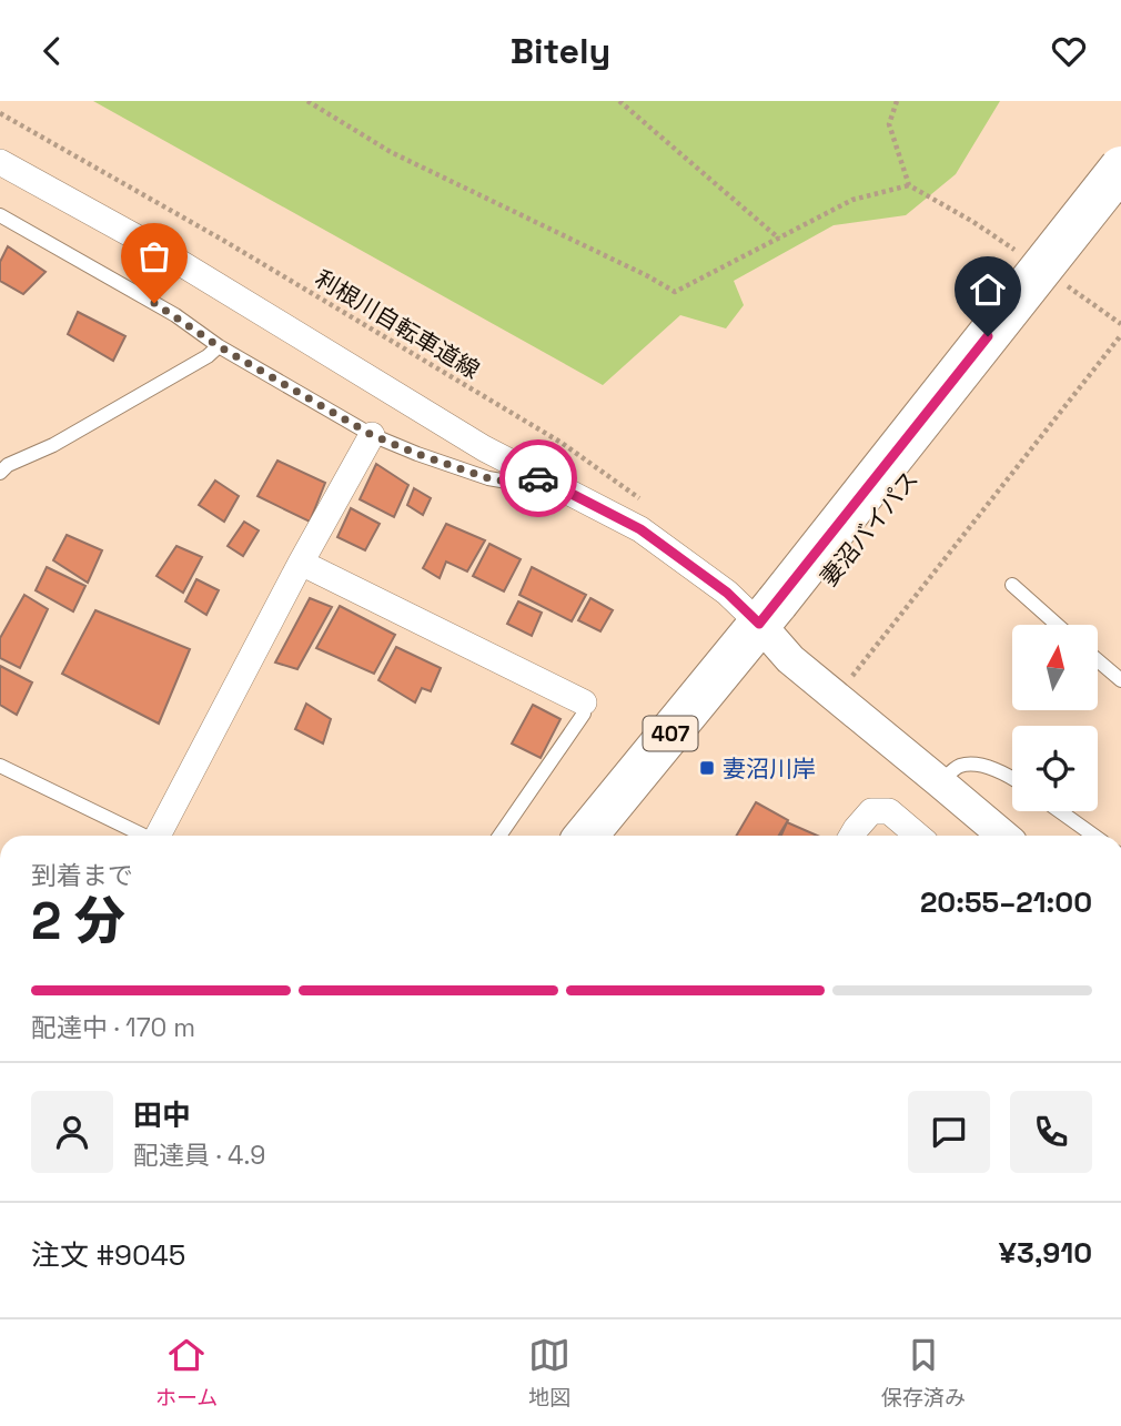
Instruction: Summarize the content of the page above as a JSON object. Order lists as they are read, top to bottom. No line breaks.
{"streets":{"highway":["妻沼バイパス","407"],"path":["利根川自転車道線"]},"places":{"transit":["妻沼川岸"]},"north":"top","page":{"header":"Bitely","heading":["2 分","到着まで","20:55–21:00"],"panel":["田中","配達員 · 4.9","注文 #9045","¥3,910"],"bar":"配達中 · 170 m","tabs":["ホーム","地図","保存済み"]}}
